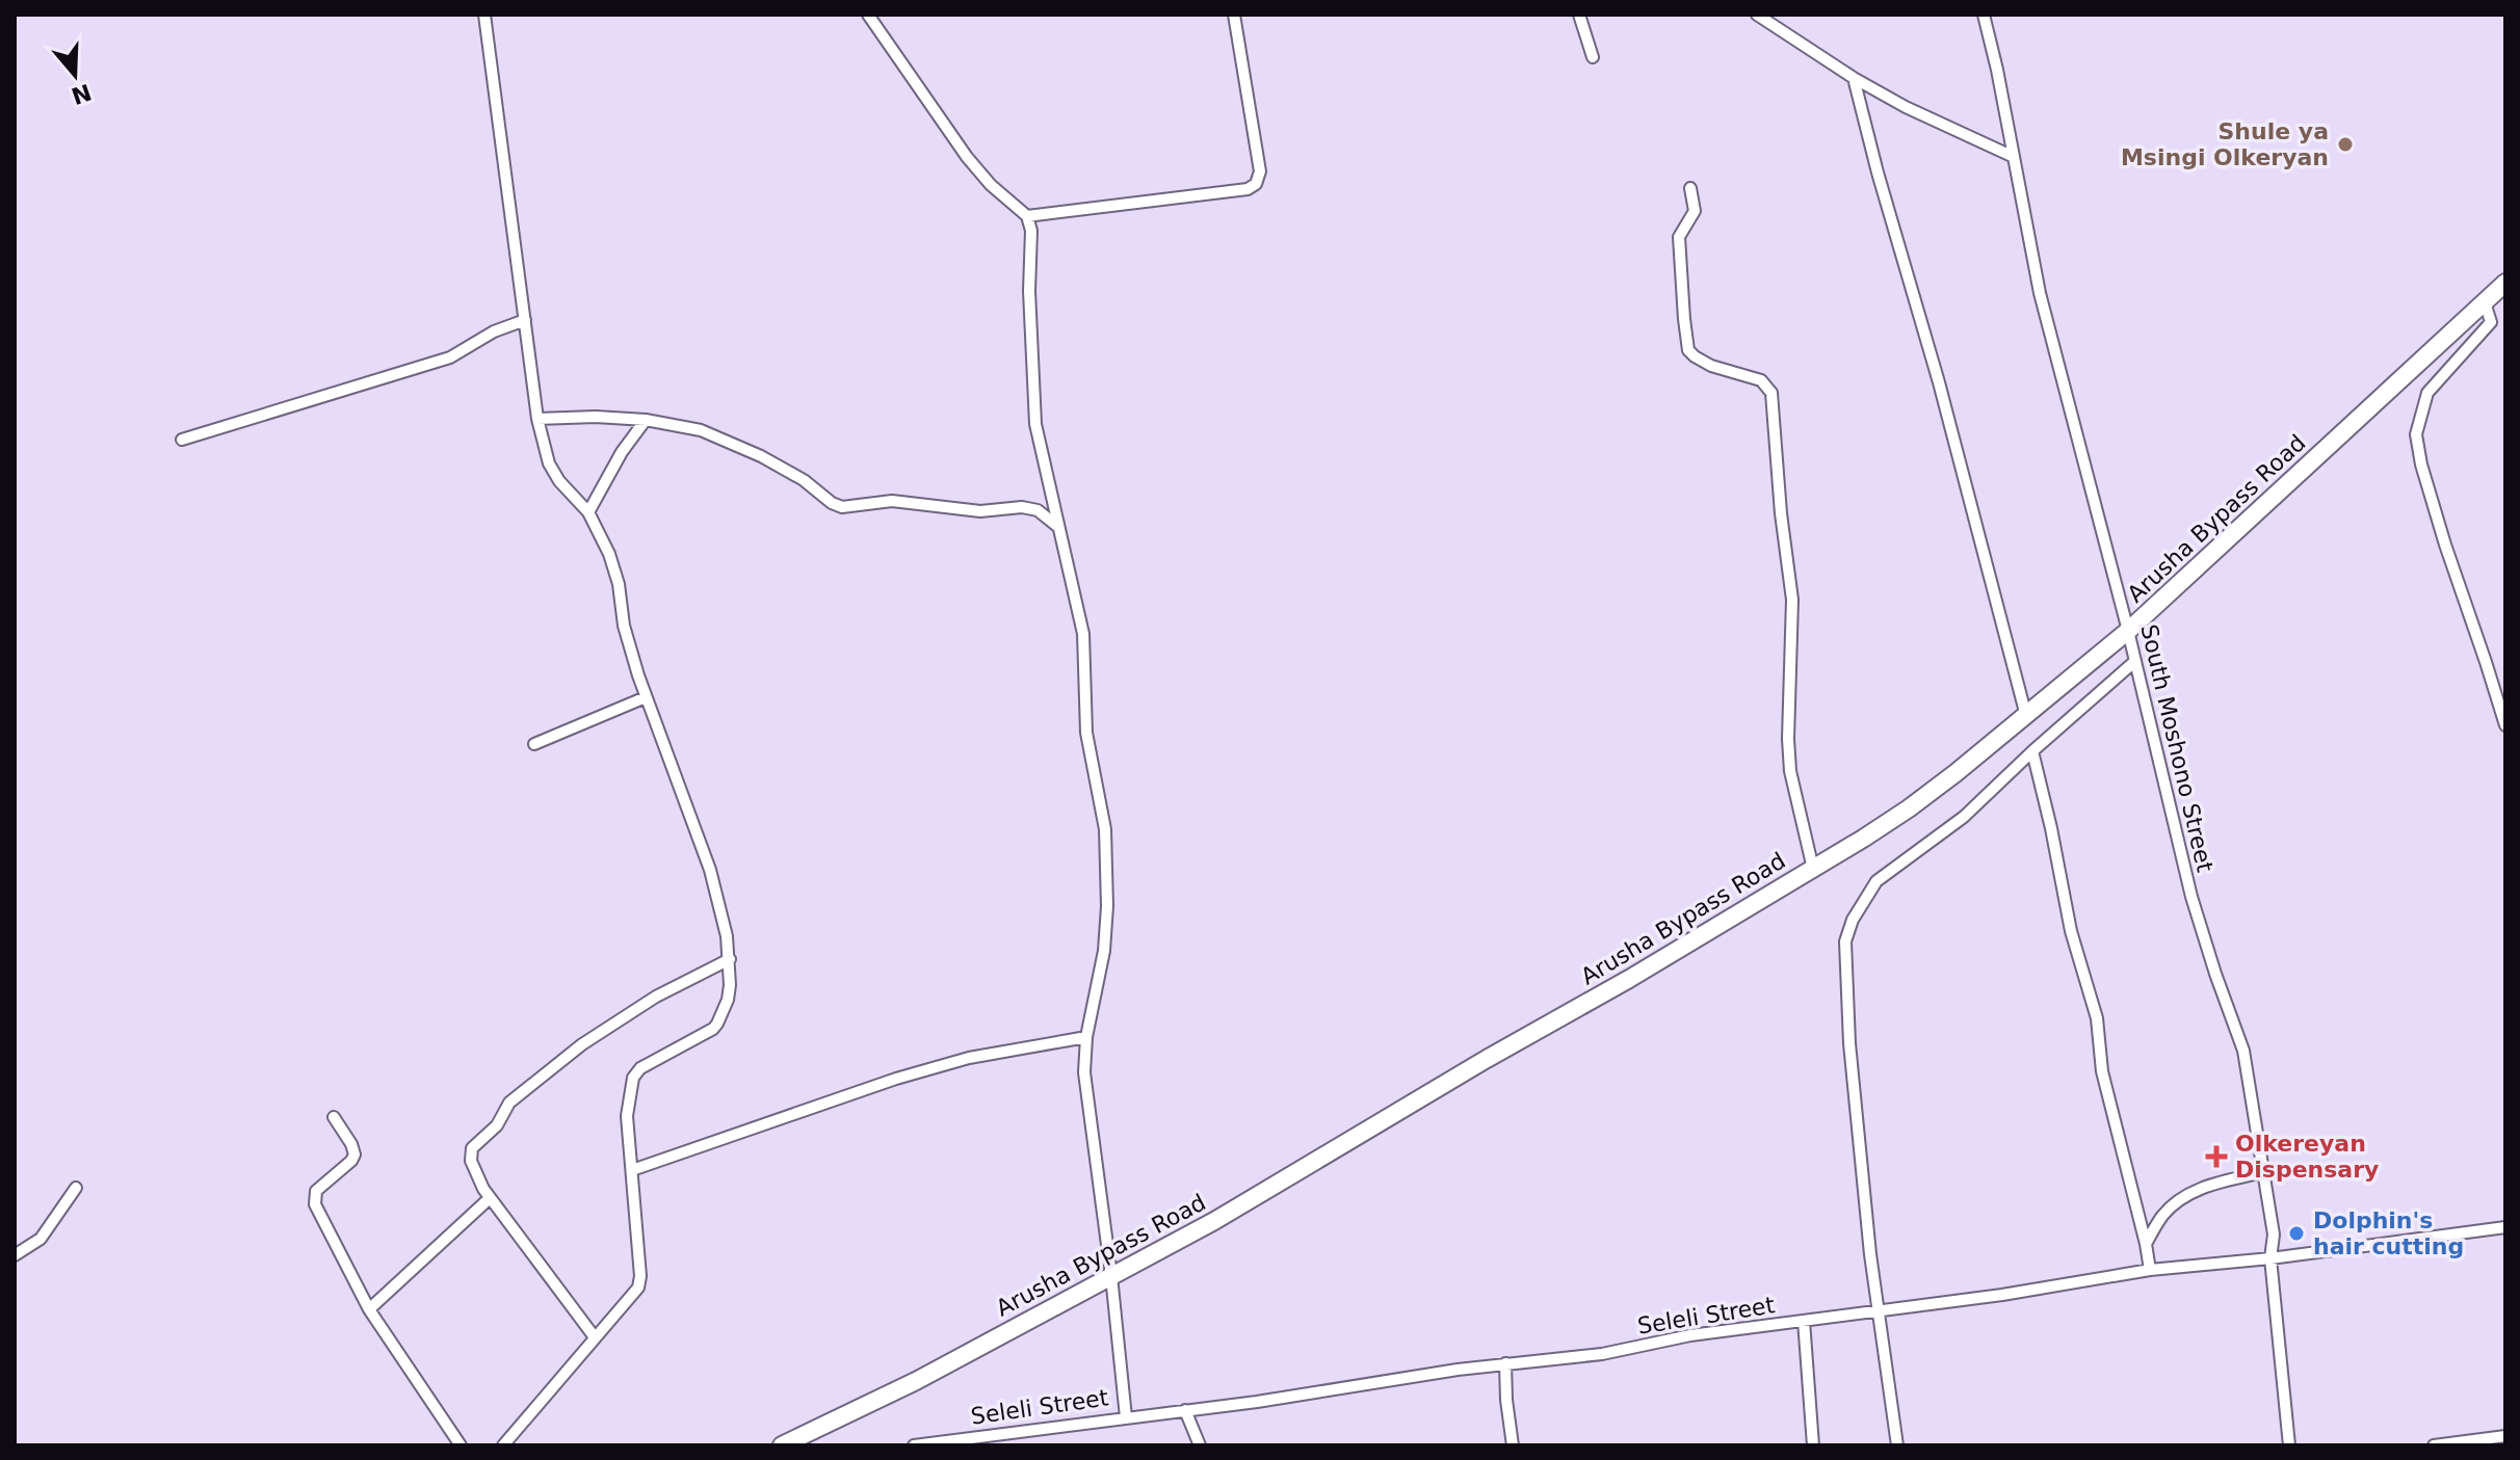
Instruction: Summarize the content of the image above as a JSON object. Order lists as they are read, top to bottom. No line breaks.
{"streets":{"main road":["Arusha Bypass Road"],"street":["South Moshono Street","Seleli Street"]},"crossings":[["Arusha Bypass Road","South Moshono Street"],["South Moshono Street","Seleli Street"]],"places":{"other":["Shule ya Msingi Olkeryan","Dolphin's hair cutting"],"health":["Olkereyan Dispensary"]},"north":"bottom"}
